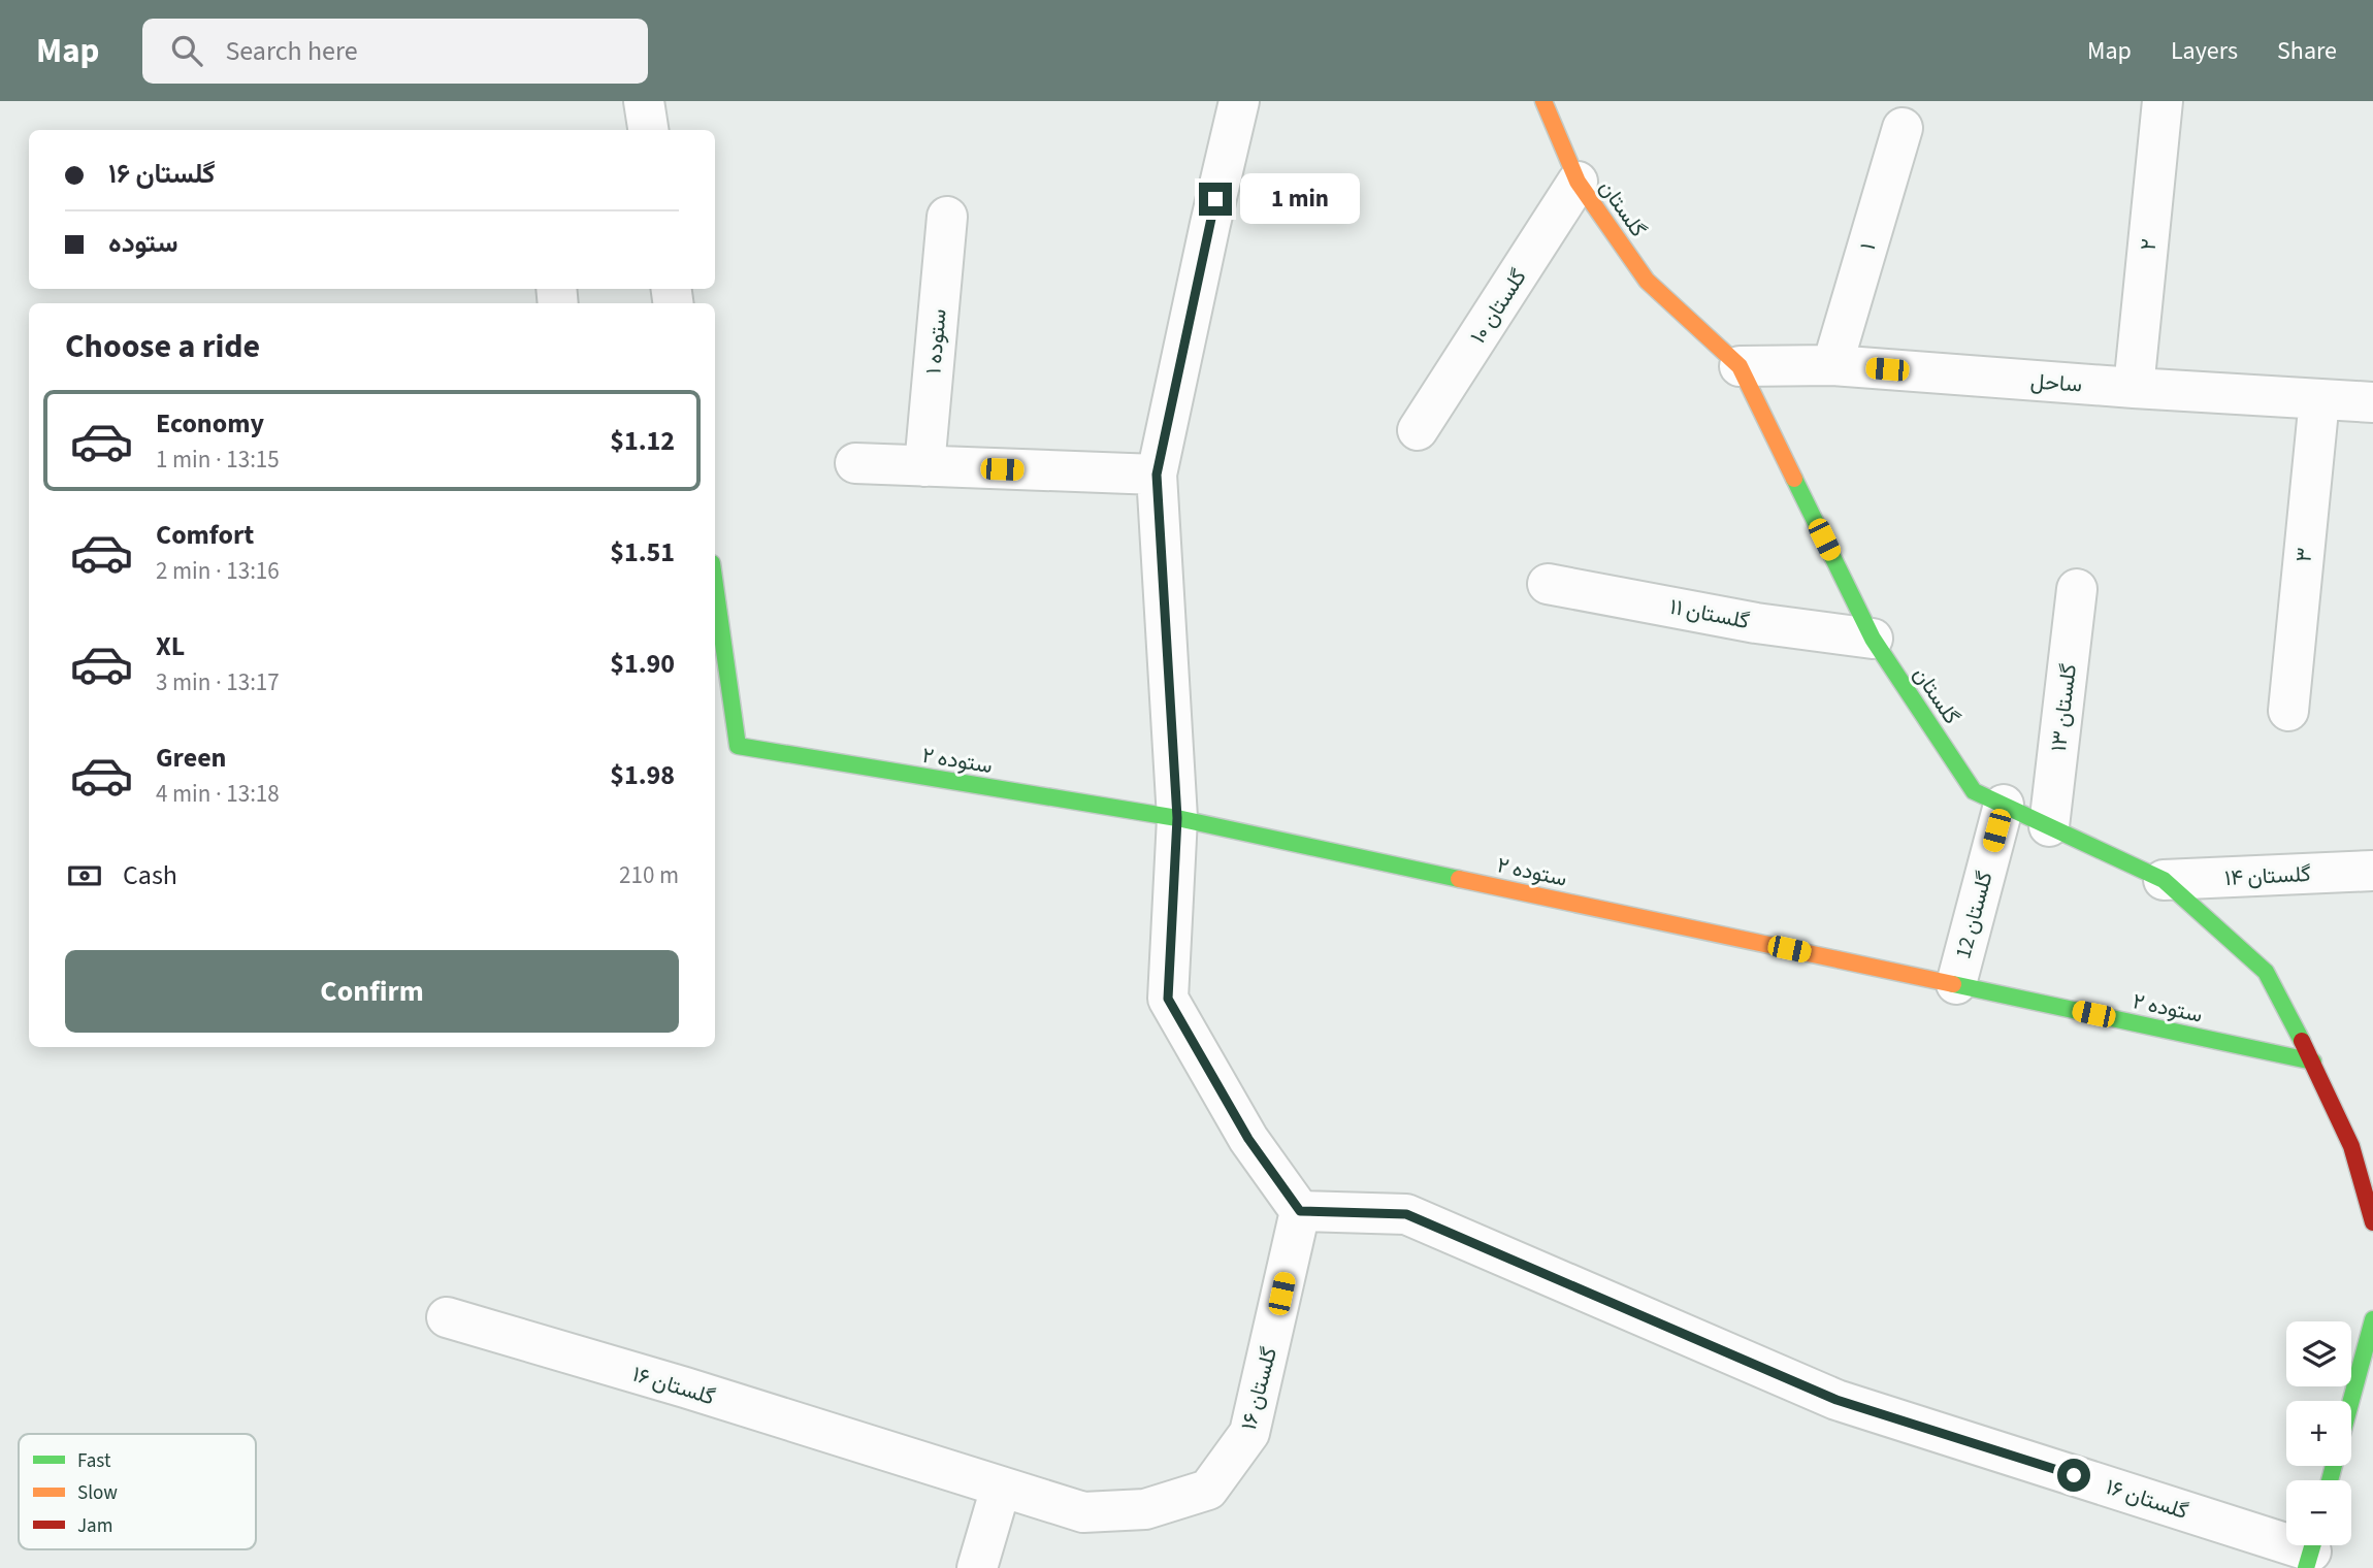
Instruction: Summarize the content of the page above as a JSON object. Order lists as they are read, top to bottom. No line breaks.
{"streets":{"street":["گلستان","۲","۱","گلستان ۱۰","ستوده ۱","ساحل","۳","گلستان ۱۱","گلستان ۱۳","ستوده ۲","گلستان ۱۴","گلستان 12","گلستان ۱۶"]},"crossings":[["گلستان","گلستان ۱۰"],["گلستان","ساحل"],["گلستان","گلستان ۱۱"],["گلستان","گلستان ۱۳"],["گلستان","ستوده ۲"],["گلستان","گلستان ۱۴"],["گلستان","گلستان 12"],["۲","ساحل"],["۱","ساحل"],["ساحل","۳"],["ستوده ۲","گلستان 12"]],"legend":["Fast","Slow","Jam"],"page":{"header":"Map","search":"Search here","nav":["Map","Layers","Share"],"banner":["گلستان ۱۶","ستوده"],"bubble":"1 min","heading":"Choose a ride","list":[{"name":"Economy","note":"1 min · 13:15","value":"$1.12"},{"name":"Comfort","note":"2 min · 13:16","value":"$1.51"},{"name":"XL","note":"3 min · 13:17","value":"$1.90"},{"name":"Green","note":"4 min · 13:18","value":"$1.98"}],"pay":["Cash","210 m"],"buttons":"Confirm","map_buttons":["+","−"]}}
